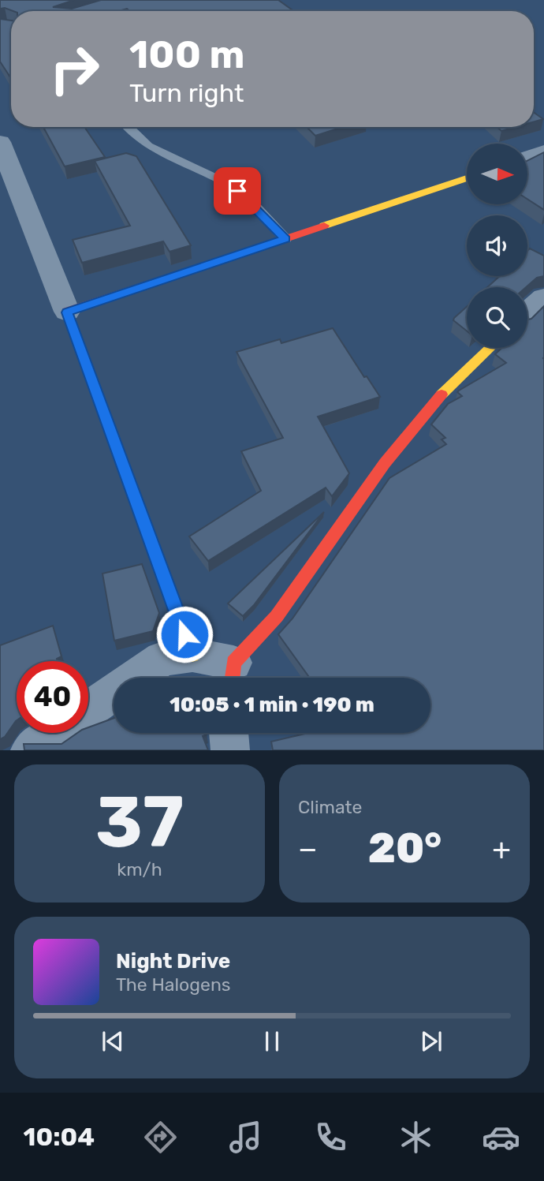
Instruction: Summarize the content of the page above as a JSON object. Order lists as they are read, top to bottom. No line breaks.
{"north":"right","page":{"turn":["100 m","Turn right"],"limit":"40","trip":"10:05 · 1 min · 190 m","tile":[["37","km/h"],"Climate"],"heat":["−","20°","+"],"song":["Night Drive","The Halogens"],"tabs":"10:04"}}
